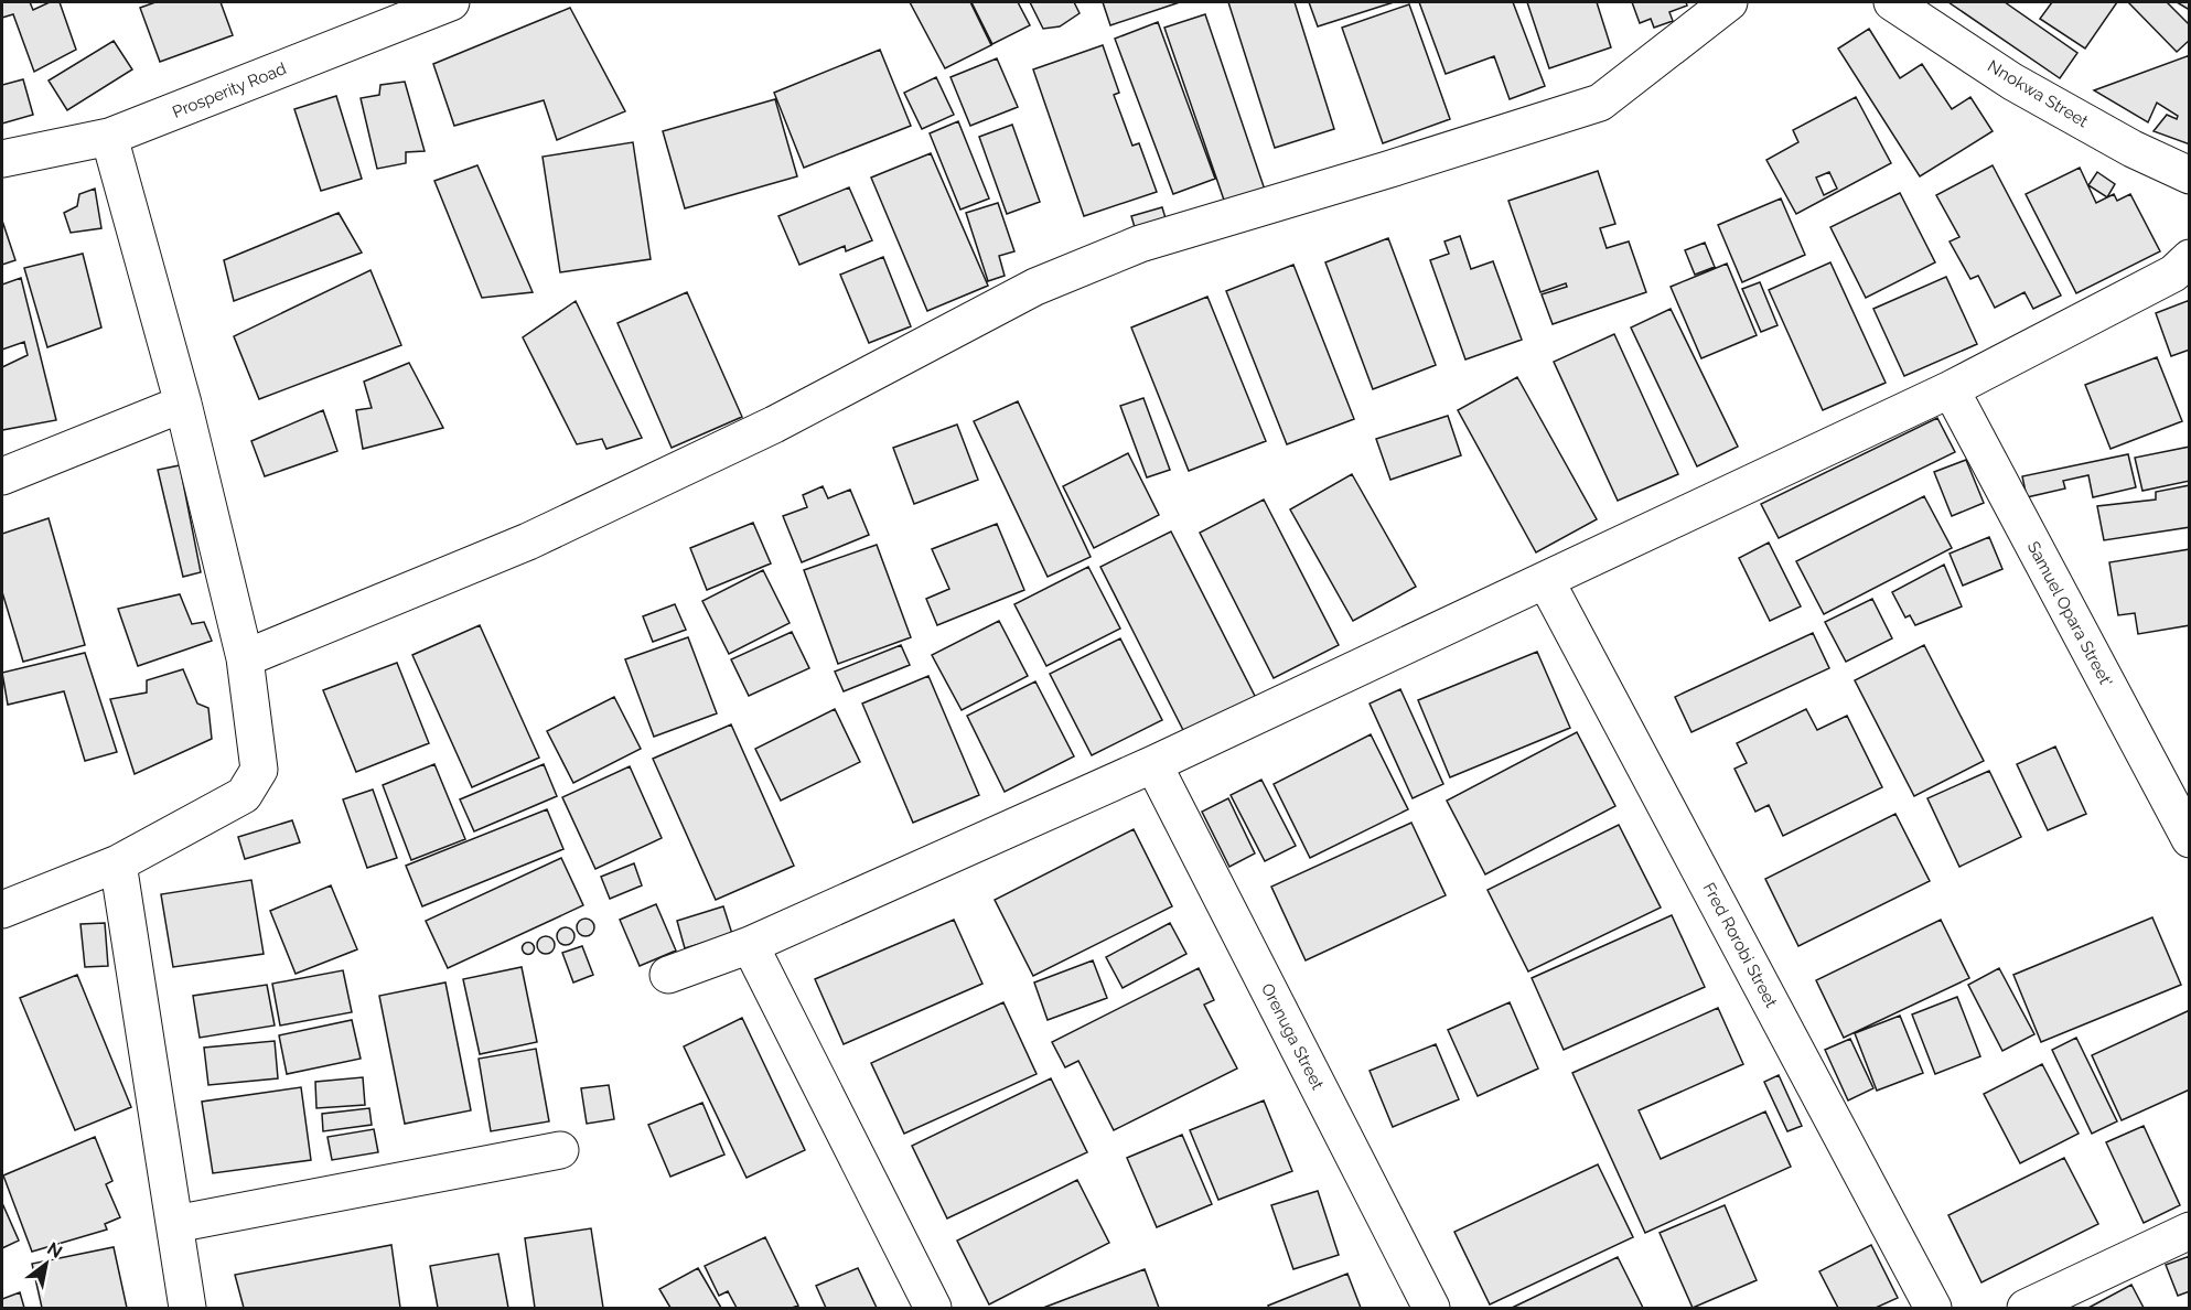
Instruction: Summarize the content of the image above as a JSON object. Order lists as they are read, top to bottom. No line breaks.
{"streets":{"street":["Prosperity Road","Nnokwa Street","Samuel Opara Street'","Fred Rorobi Street","Orenuga Street"]},"north":"top right"}
